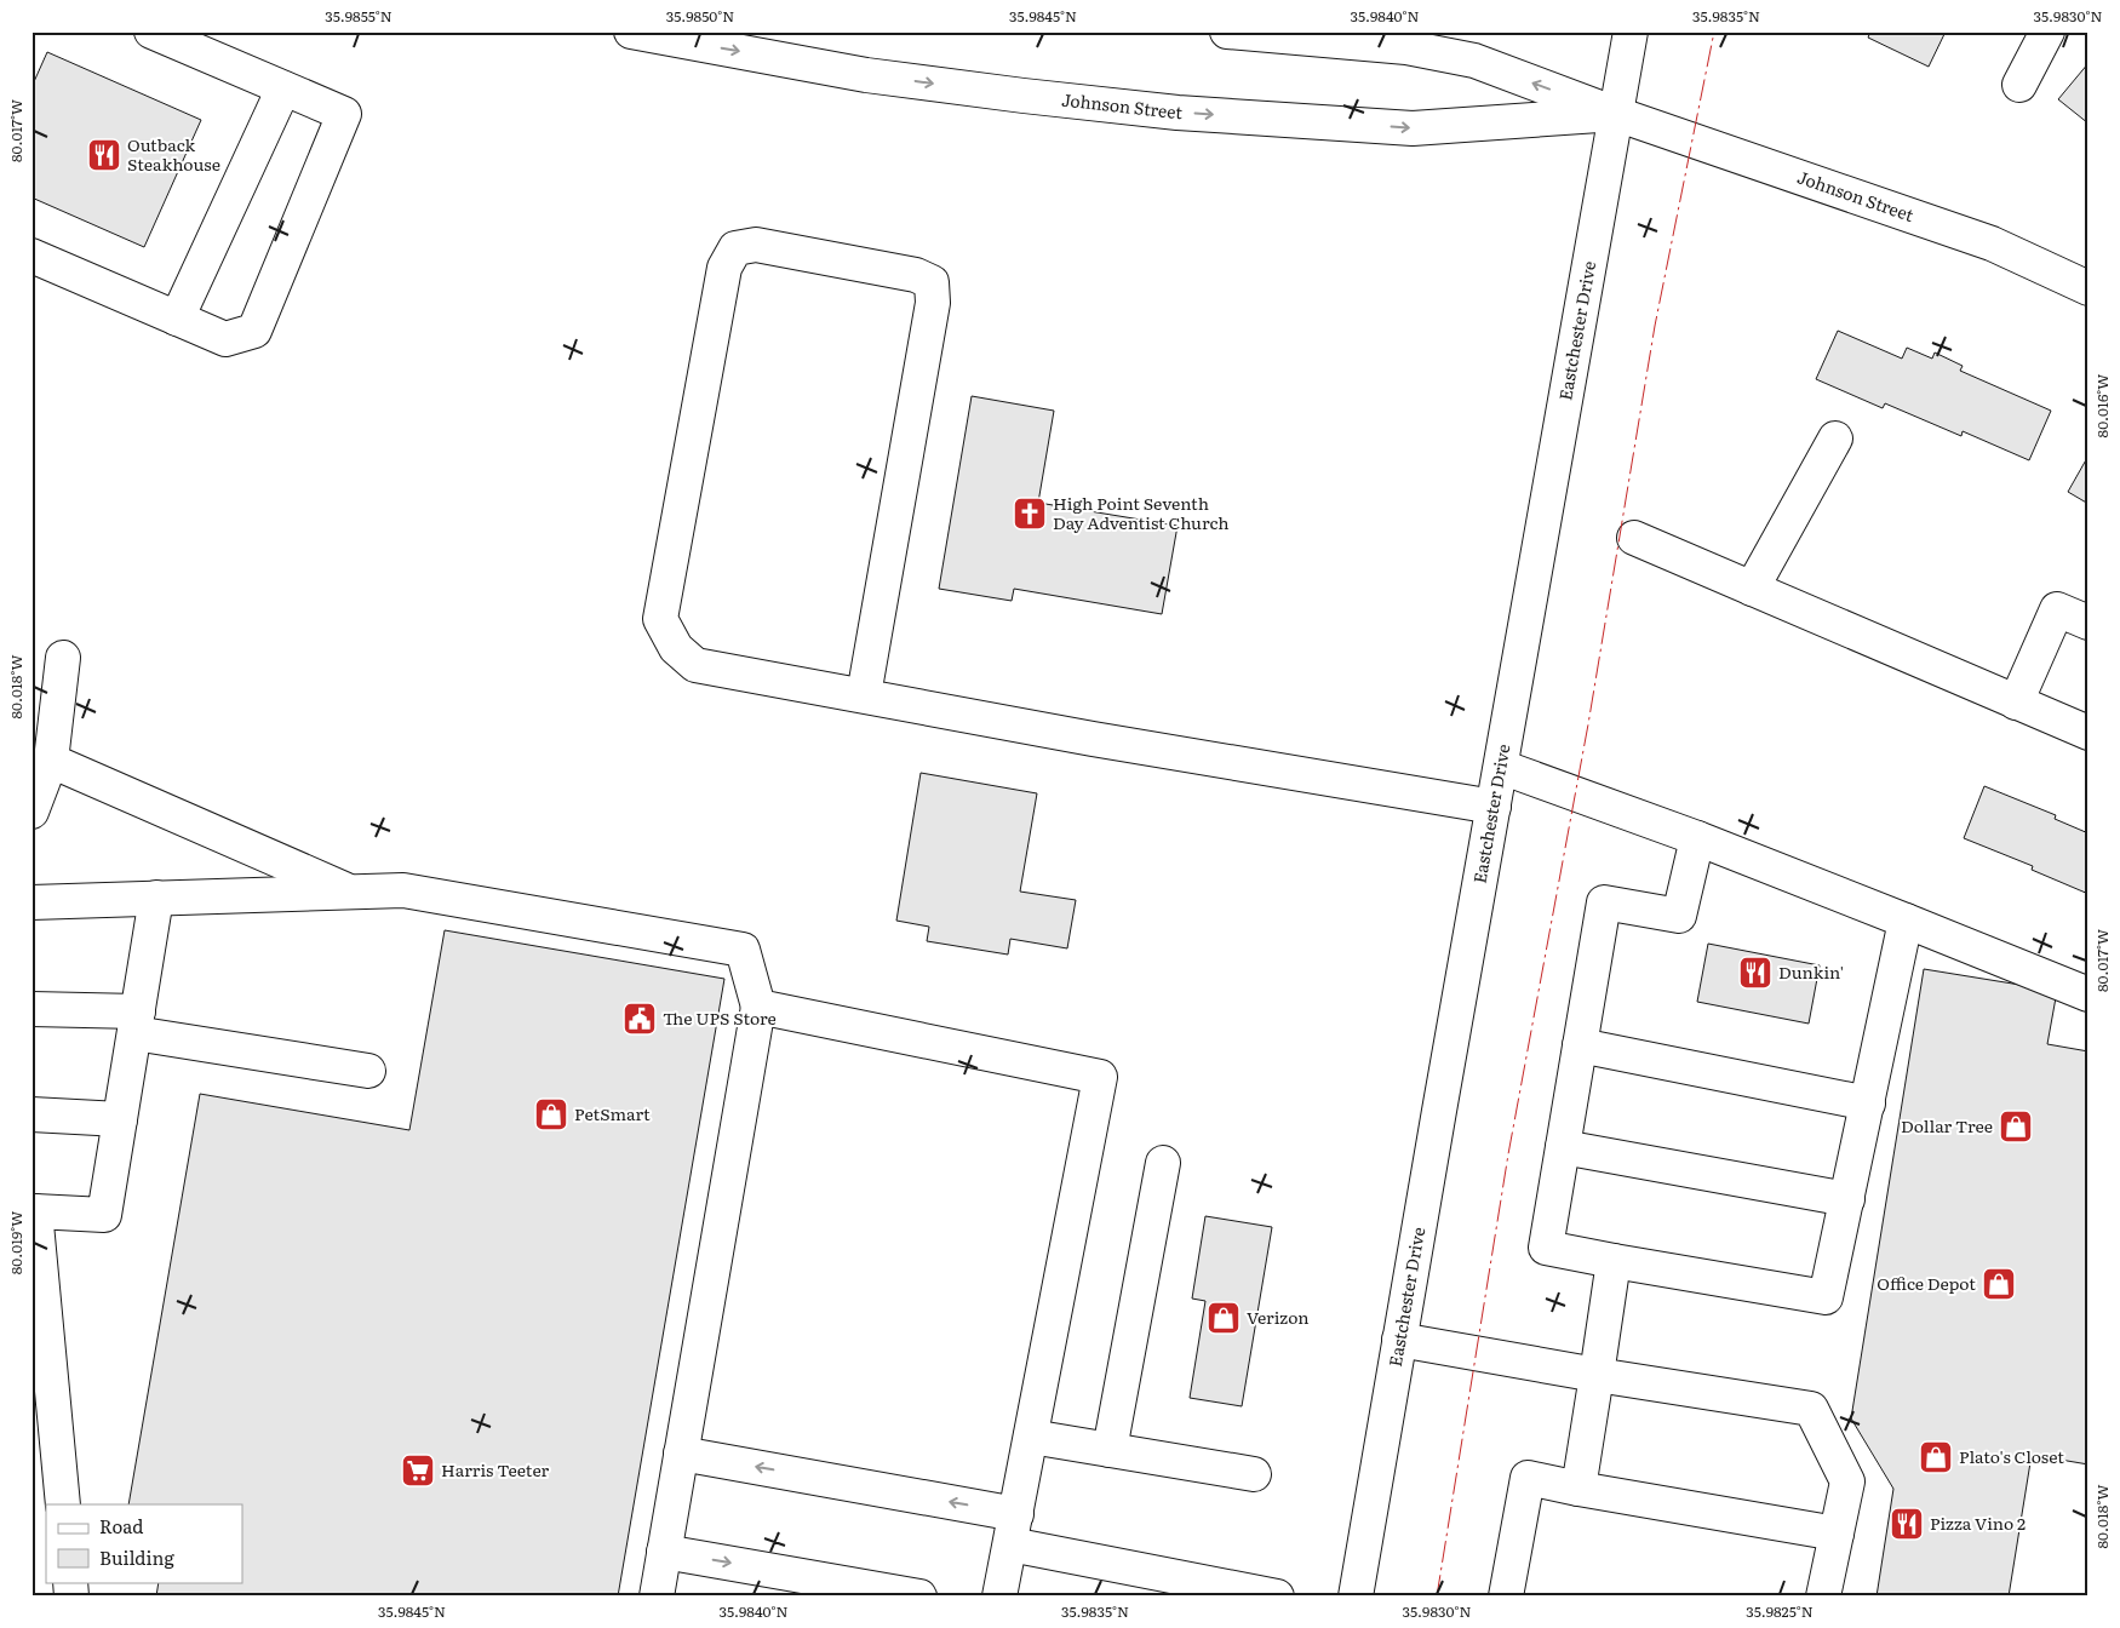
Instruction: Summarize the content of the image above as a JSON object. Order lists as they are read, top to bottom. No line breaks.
{"streets":{"main road":["Johnson Street","Eastchester Drive"]},"crossings":[["Johnson Street","Eastchester Drive"]],"places":{"restaurant":["Outback Steakhouse","Dunkin'","Pizza Vino 2"],"church":["High Point Seventh Day Adventist Church"],"public building":["The UPS Store"],"shop":["PetSmart","Dollar Tree","Office Depot","Verizon","Plato's Closet"],"supermarket":["Harris Teeter"]},"legend":["Road","Building"],"coordinates":["35.9855°N","35.9850°N","35.9845°N","35.9840°N","35.9835°N","35.9830°N","80.017°W","80.016°W","80.018°W","80.019°W","35.9825°N"]}
